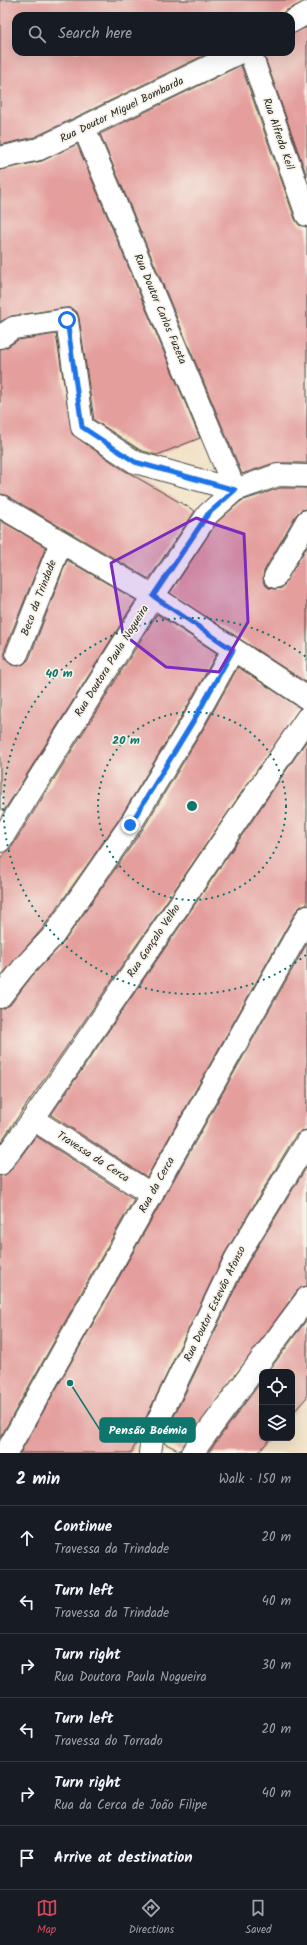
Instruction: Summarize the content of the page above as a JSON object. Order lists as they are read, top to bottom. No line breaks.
{"streets":{"street":["Rua Doutor Miguel Bombarda","Rua Alfredo Keil","Rua Doutor Carlos Fuzeta","Beco da Trindade","Rua Doutora Paula Nogueira","Rua Gonçalo Velho","Travessa da Cerca","Rua da Cerca","Rua Doutor Estevão Afonso"]},"crossings":[["Rua Doutor Miguel Bombarda","Rua Doutor Carlos Fuzeta"],["Rua Doutor Carlos Fuzeta","Rua Doutora Paula Nogueira"],["Rua Gonçalo Velho","Travessa da Cerca"],["Travessa da Cerca","Rua da Cerca"]],"places":["Pensão Boémia"],"page":{"search":"Search here","heading":["2 min","Walk · 150 m"],"list":[["Continue","Travessa da Trindade","20 m"],["Turn left","Travessa da Trindade","40 m"],["Turn right","Rua Doutora Paula Nogueira","30 m"],["Turn left","Travessa do Torrado","20 m"],["Turn right","Rua da Cerca de João Filipe","40 m"],"Arrive at destination"],"nav":["Map","Directions","Saved"]},"rings":["40 m","20 m"]}
